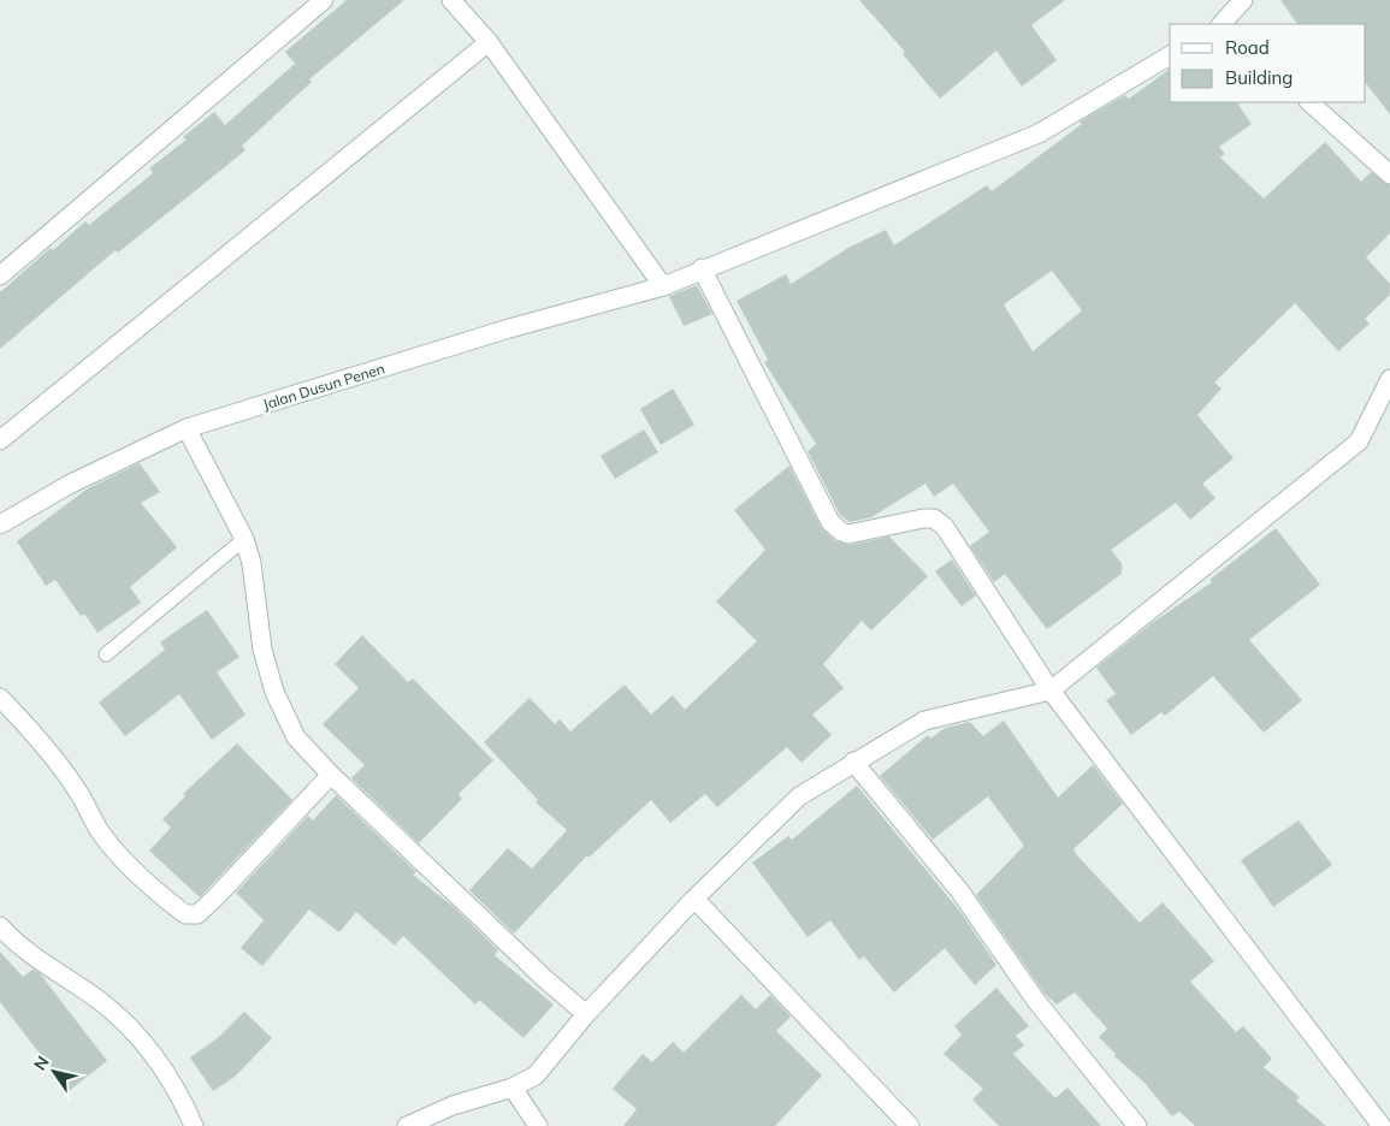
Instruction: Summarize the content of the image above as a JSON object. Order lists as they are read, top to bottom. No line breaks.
{"streets":{"street":["Jalan Dusun Penen"]},"legend":["Road","Building"],"north":"top left"}
